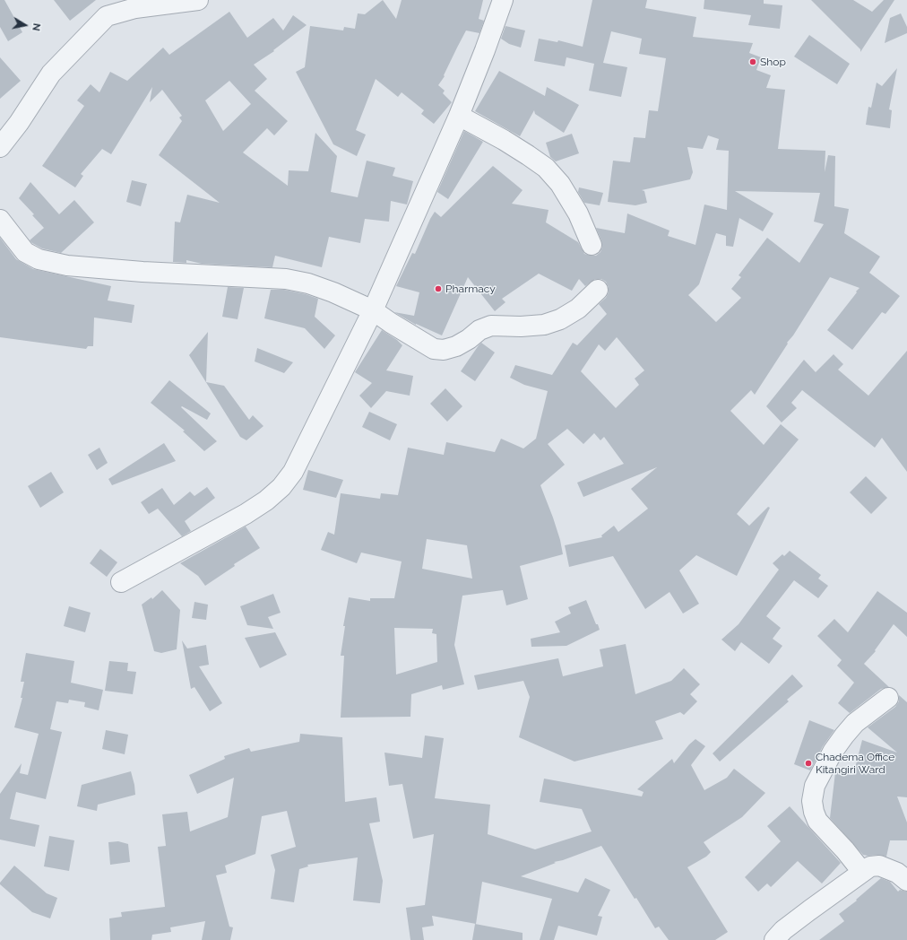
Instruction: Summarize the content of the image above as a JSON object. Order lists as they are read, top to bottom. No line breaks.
{"places":["Shop","Pharmacy","Chadema Office Kitangiri Ward"],"north":"right"}
